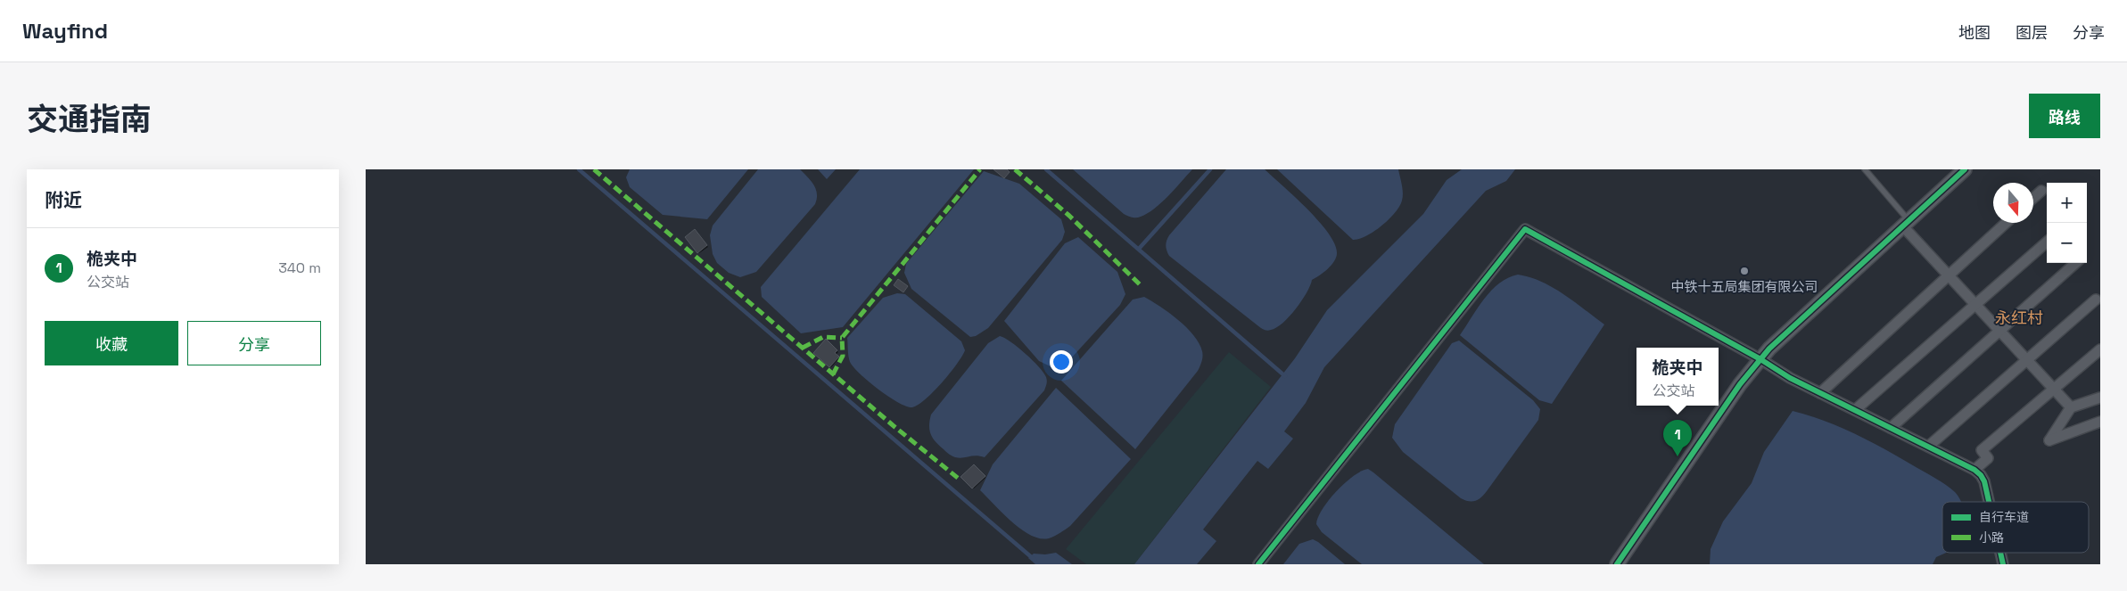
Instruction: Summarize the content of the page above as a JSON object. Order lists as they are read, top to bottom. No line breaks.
{"districts":["永红村"],"places":["中铁十五局集团有限公司"],"legend":["自行车道","小路"],"north":"bottom","page":{"header":"Wayfind","nav":["地图","图层","分享"],"title":"交通指南","buttons":["路线",["收藏","分享"]],"heading":"附近","map_buttons":["+","−"],"list":[{"mark":"1","name":"桅夹中","note":"公交站","value":"340 m"}],"popup":["桅夹中","公交站"],"pins":"1"}}
